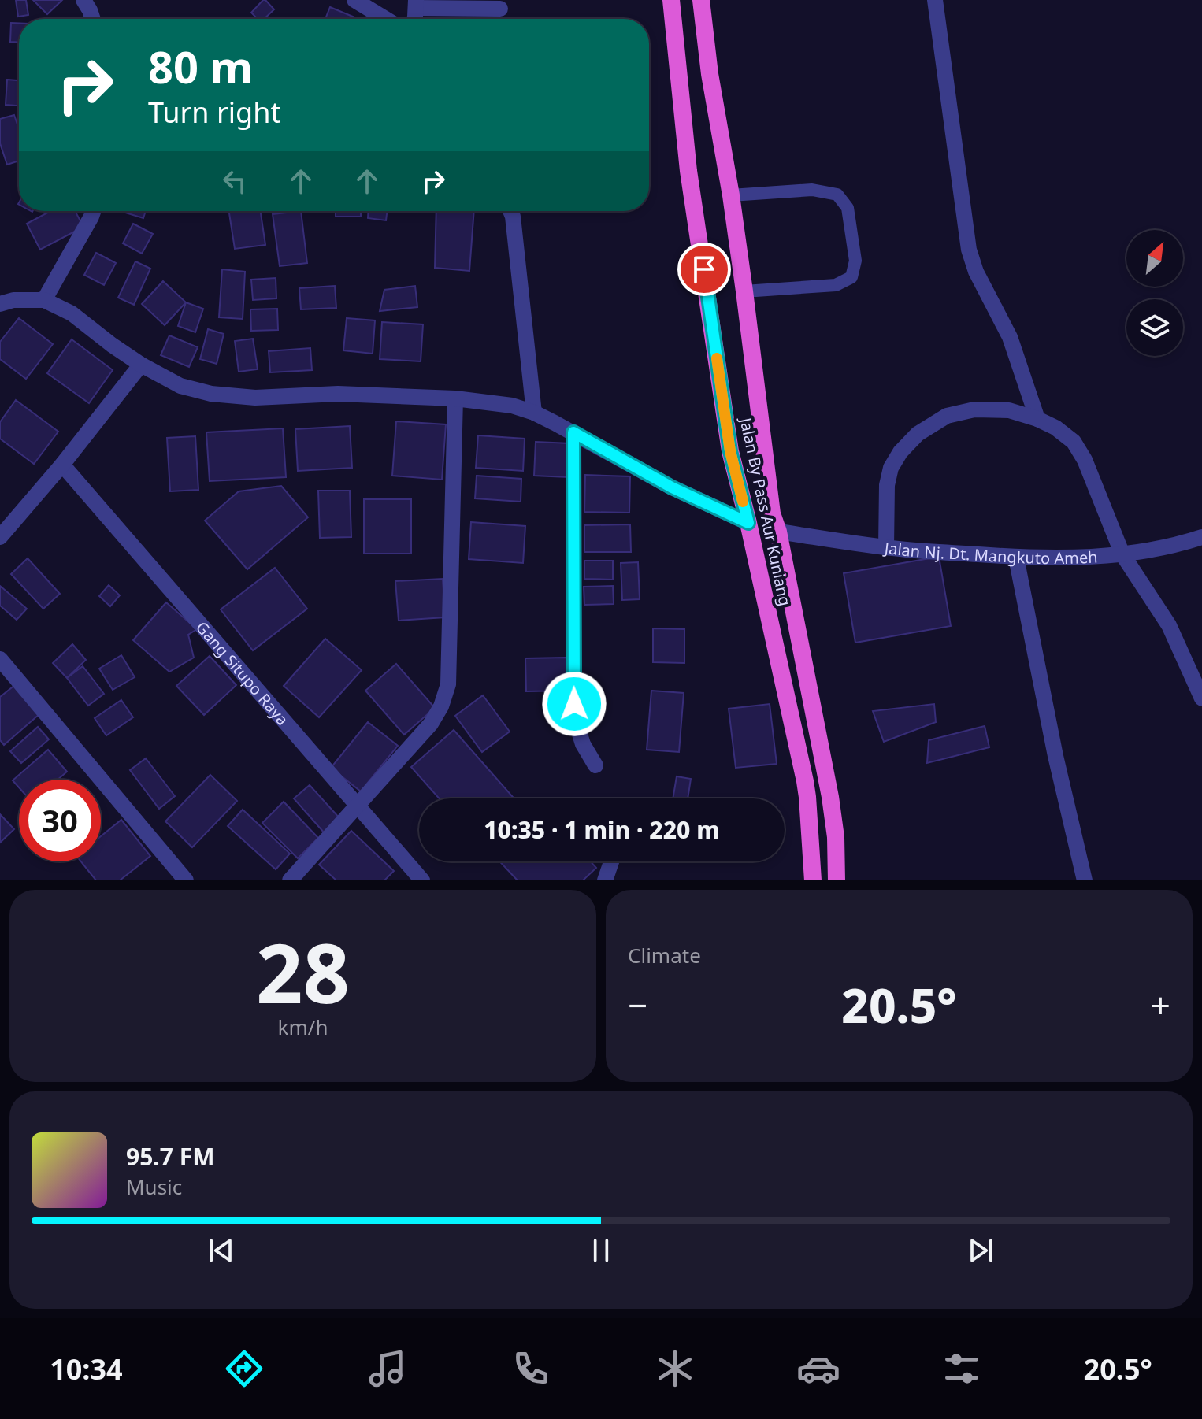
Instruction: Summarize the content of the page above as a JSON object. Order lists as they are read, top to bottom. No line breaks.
{"streets":{"highway":["Jalan By Pass Aur Kuniang"],"street":["Jalan Nj. Dt. Mangkuto Ameh","Gang Situpo Raya"]},"crossings":[["Jalan By Pass Aur Kuniang","Jalan Nj. Dt. Mangkuto Ameh"]],"north":"top right","page":{"turn":["80 m","Turn right"],"limit":"30","trip":"10:35 · 1 min · 220 m","tile":[["28","km/h"],"Climate"],"heat":["−","20.5°","+"],"song":["95.7 FM","Music"],"tabs":["10:34","20.5°"]}}
